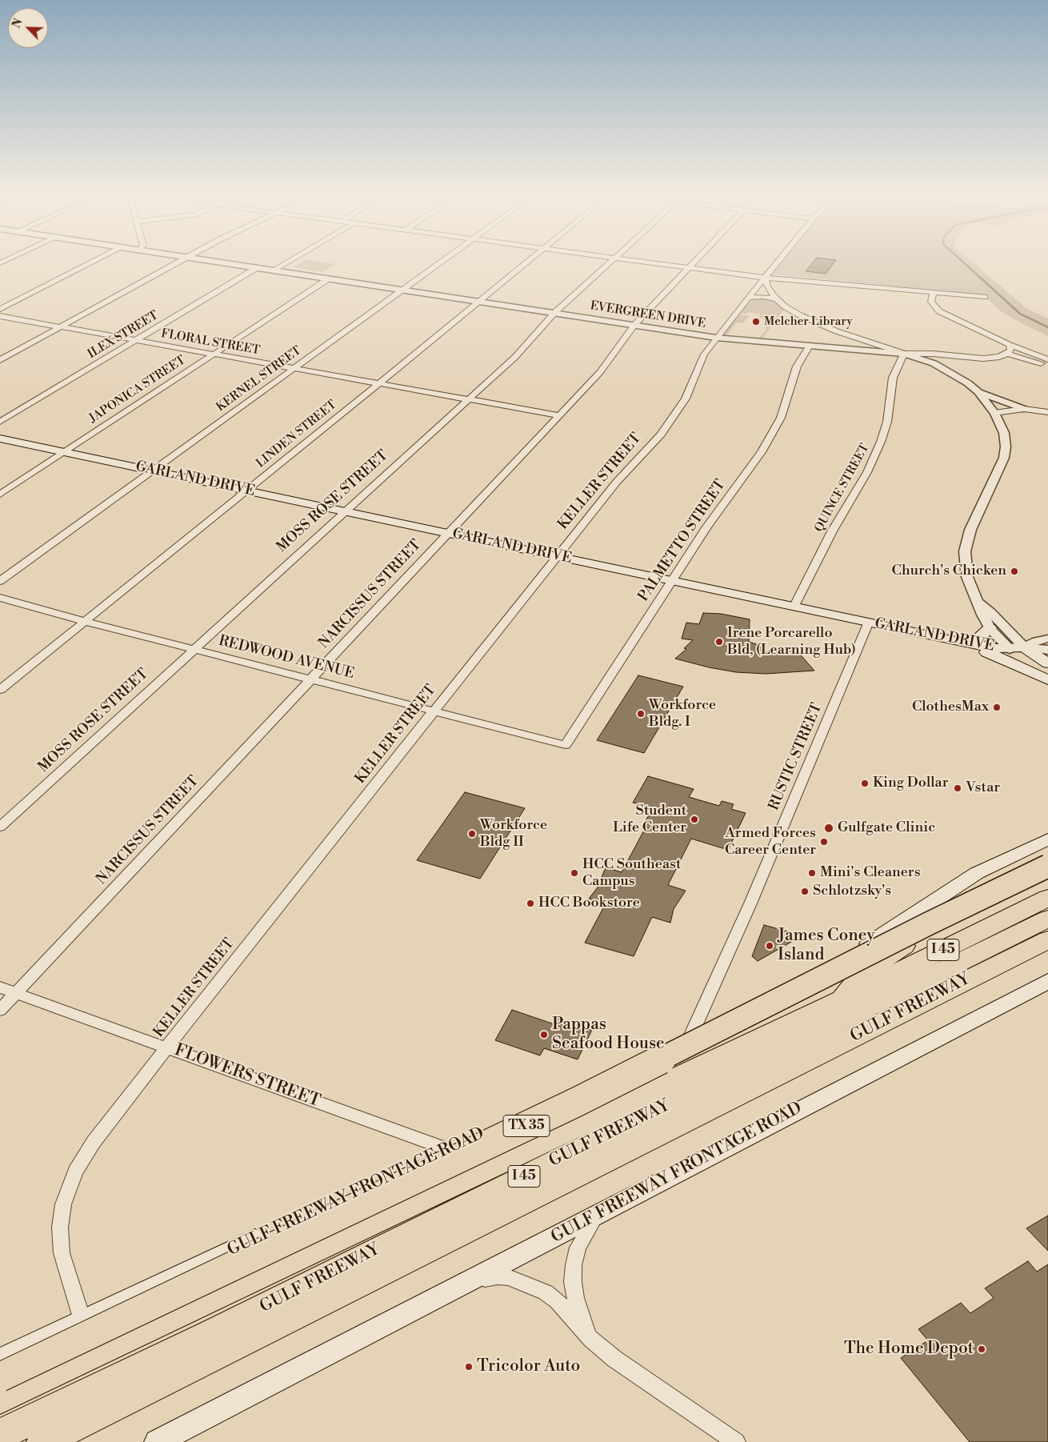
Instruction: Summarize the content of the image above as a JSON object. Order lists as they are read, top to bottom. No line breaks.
{"streets":{"highway":["I 45","GULF FREEWAY","TX 35"],"main road":["GARLAND DRIVE","GULF FREEWAY FRONTAGE ROAD"],"street":["EVERGREEN DRIVE","ILEX STREET","FLORAL STREET","KERNEL STREET","JAPONICA STREET","LINDEN STREET","KELLER STREET","QUINCE STREET","MOSS ROSE STREET","PALMETTO STREET","NARCISSUS STREET","REDWOOD AVENUE","RUSTIC STREET","FLOWERS STREET"]},"crossings":[["EVERGREEN DRIVE","ILEX STREET"],["EVERGREEN DRIVE","KERNEL STREET"],["EVERGREEN DRIVE","JAPONICA STREET"],["EVERGREEN DRIVE","LINDEN STREET"],["EVERGREEN DRIVE","KELLER STREET"],["EVERGREEN DRIVE","QUINCE STREET"],["EVERGREEN DRIVE","MOSS ROSE STREET"],["EVERGREEN DRIVE","PALMETTO STREET"],["EVERGREEN DRIVE","NARCISSUS STREET"],["ILEX STREET","FLORAL STREET"],["FLORAL STREET","KERNEL STREET"],["FLORAL STREET","JAPONICA STREET"],["FLORAL STREET","LINDEN STREET"],["FLORAL STREET","MOSS ROSE STREET"],["FLORAL STREET","NARCISSUS STREET"],["KERNEL STREET","GARLAND DRIVE"],["JAPONICA STREET","GARLAND DRIVE"],["LINDEN STREET","GARLAND DRIVE"],["LINDEN STREET","REDWOOD AVENUE"],["GARLAND DRIVE","KELLER STREET"],["GARLAND DRIVE","QUINCE STREET"],["GARLAND DRIVE","MOSS ROSE STREET"],["GARLAND DRIVE","PALMETTO STREET"],["GARLAND DRIVE","NARCISSUS STREET"],["GARLAND DRIVE","RUSTIC STREET"],["KELLER STREET","REDWOOD AVENUE"],["KELLER STREET","FLOWERS STREET"],["KELLER STREET","GULF FREEWAY FRONTAGE ROAD"],["MOSS ROSE STREET","REDWOOD AVENUE"],["PALMETTO STREET","REDWOOD AVENUE"],["NARCISSUS STREET","REDWOOD AVENUE"],["NARCISSUS STREET","FLOWERS STREET"],["RUSTIC STREET","GULF FREEWAY FRONTAGE ROAD"],["FLOWERS STREET","GULF FREEWAY FRONTAGE ROAD"]],"places":["Melcher Library","Church's Chicken","Irene Porcarello Bld, (Learning Hub)","ClothesMax","Workforce Bldg. I","King Dollar","Vstar","Student Life Center","Gulfgate Clinic","Workforce Bldg II","Armed Forces Career Center","HCC Southeast Campus","Mini's Cleaners","Schlotzsky's","HCC Bookstore","James Coney Island","Pappas Seafood House","The Home Depot","Tricolor Auto"],"north":"top left"}
